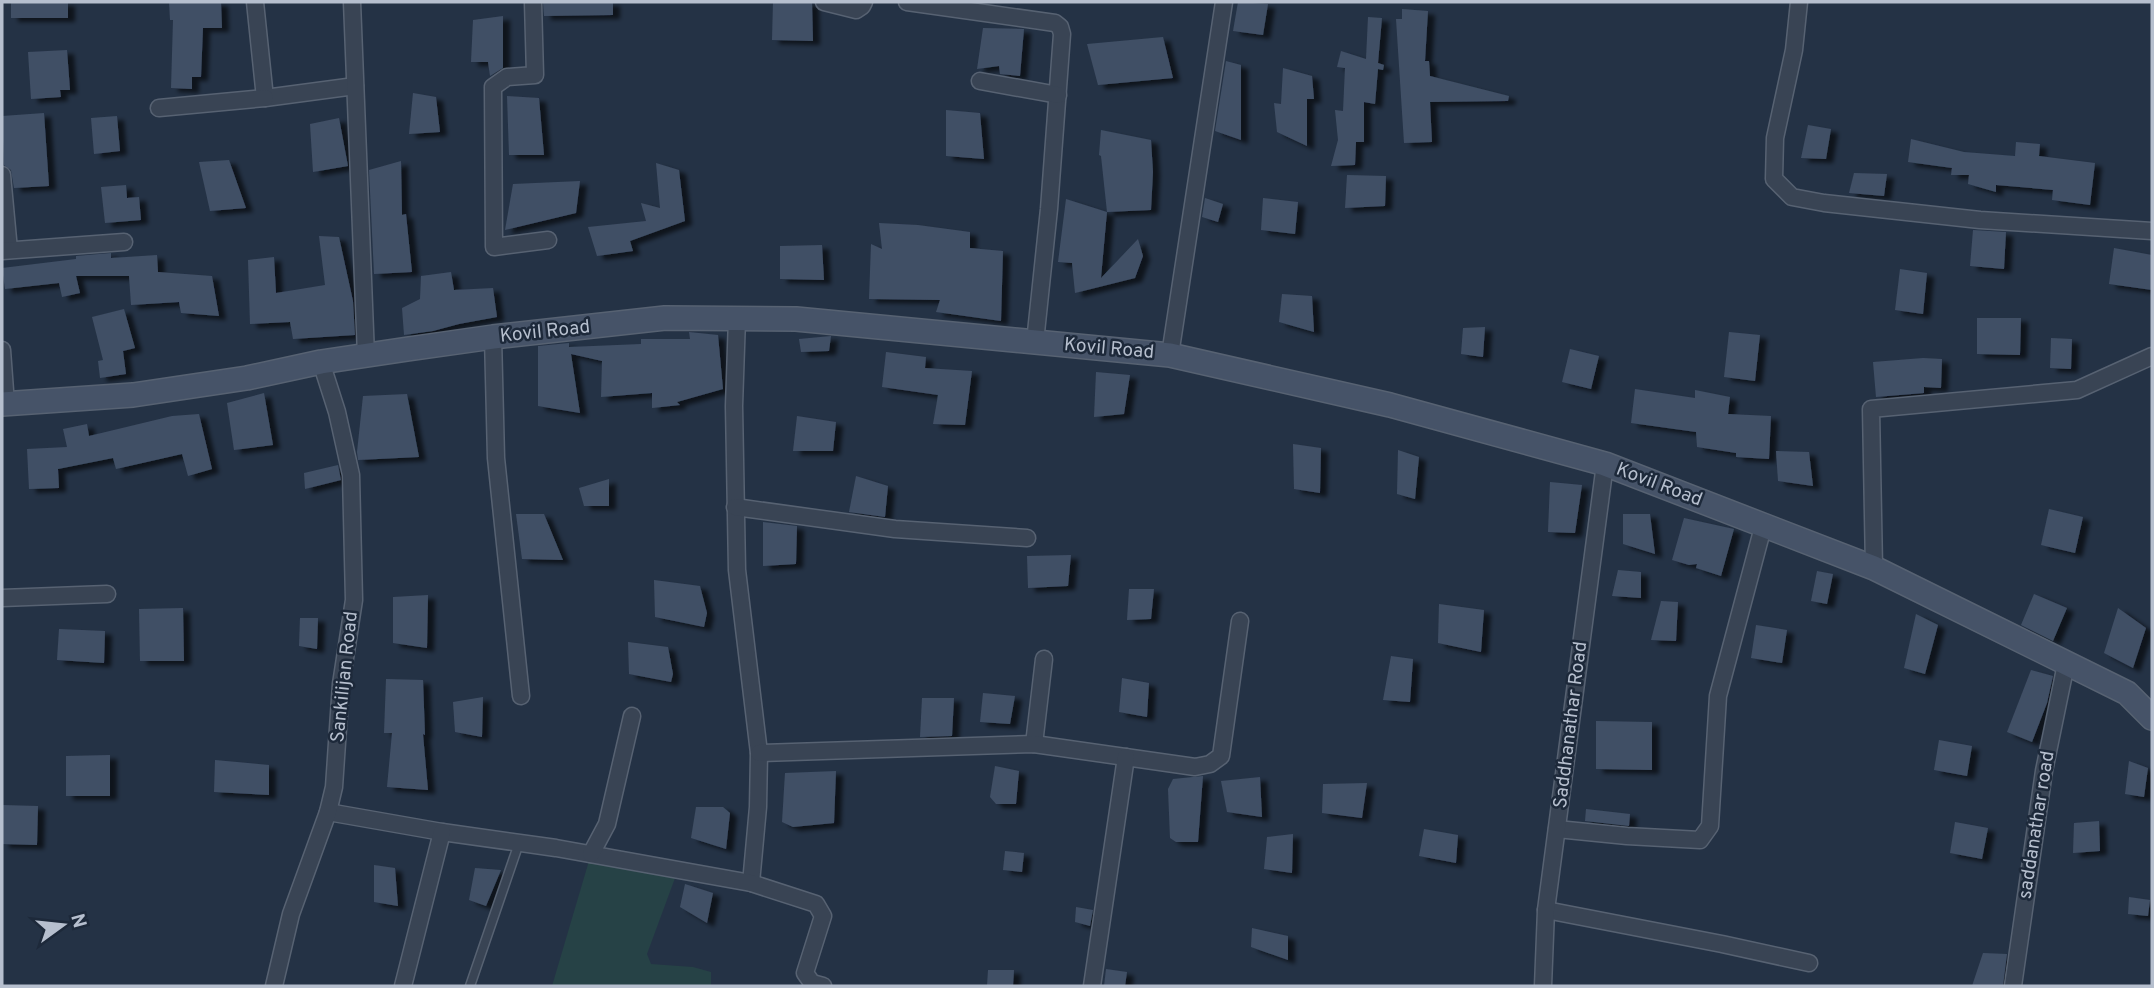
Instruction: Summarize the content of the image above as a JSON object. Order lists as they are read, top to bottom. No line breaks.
{"streets":{"street":["Kovil Road","Sankilijan Road","Saddhanathar Road","saddanathar road"]},"crossings":[["Kovil Road","Sankilijan Road"],["Kovil Road","Saddhanathar Road"],["Kovil Road","saddanathar road"]],"north":"right"}
